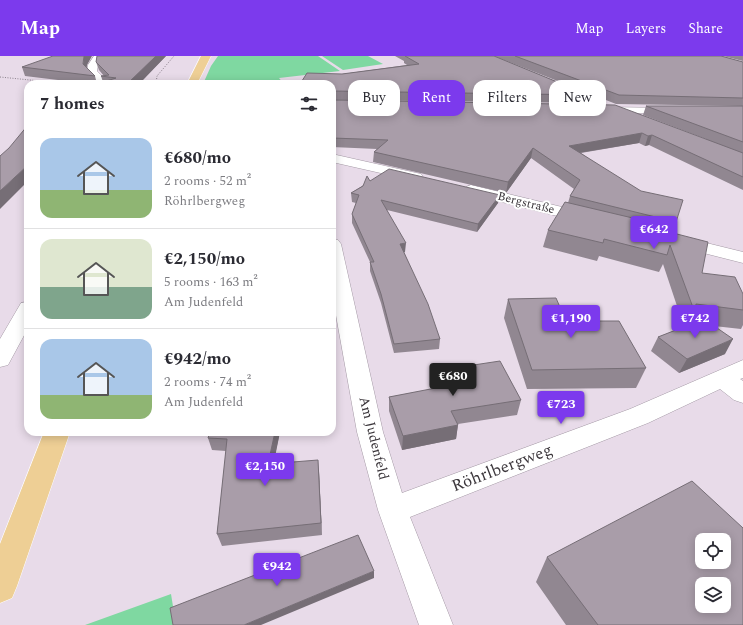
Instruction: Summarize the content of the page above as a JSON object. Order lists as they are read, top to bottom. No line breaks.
{"streets":{"street":["Bergstraße","Am Judenfeld","Röhrlbergweg"]},"crossings":[["Am Judenfeld","Röhrlbergweg"]],"page":{"header":"Map","nav":["Map","Layers","Share"],"chip":["Buy","Rent","Filters","New"],"heading":"7 homes","list":[{"name":"€680/mo","note":"2 rooms · 52 m² · Röhrlbergweg"},{"name":"€2,150/mo","note":"5 rooms · 163 m² · Am Judenfeld"},{"name":"€942/mo","note":"2 rooms · 74 m² · Am Judenfeld"}],"price":["€642","€1,190","€742","€680","€723","€2,150","€942"]}}
